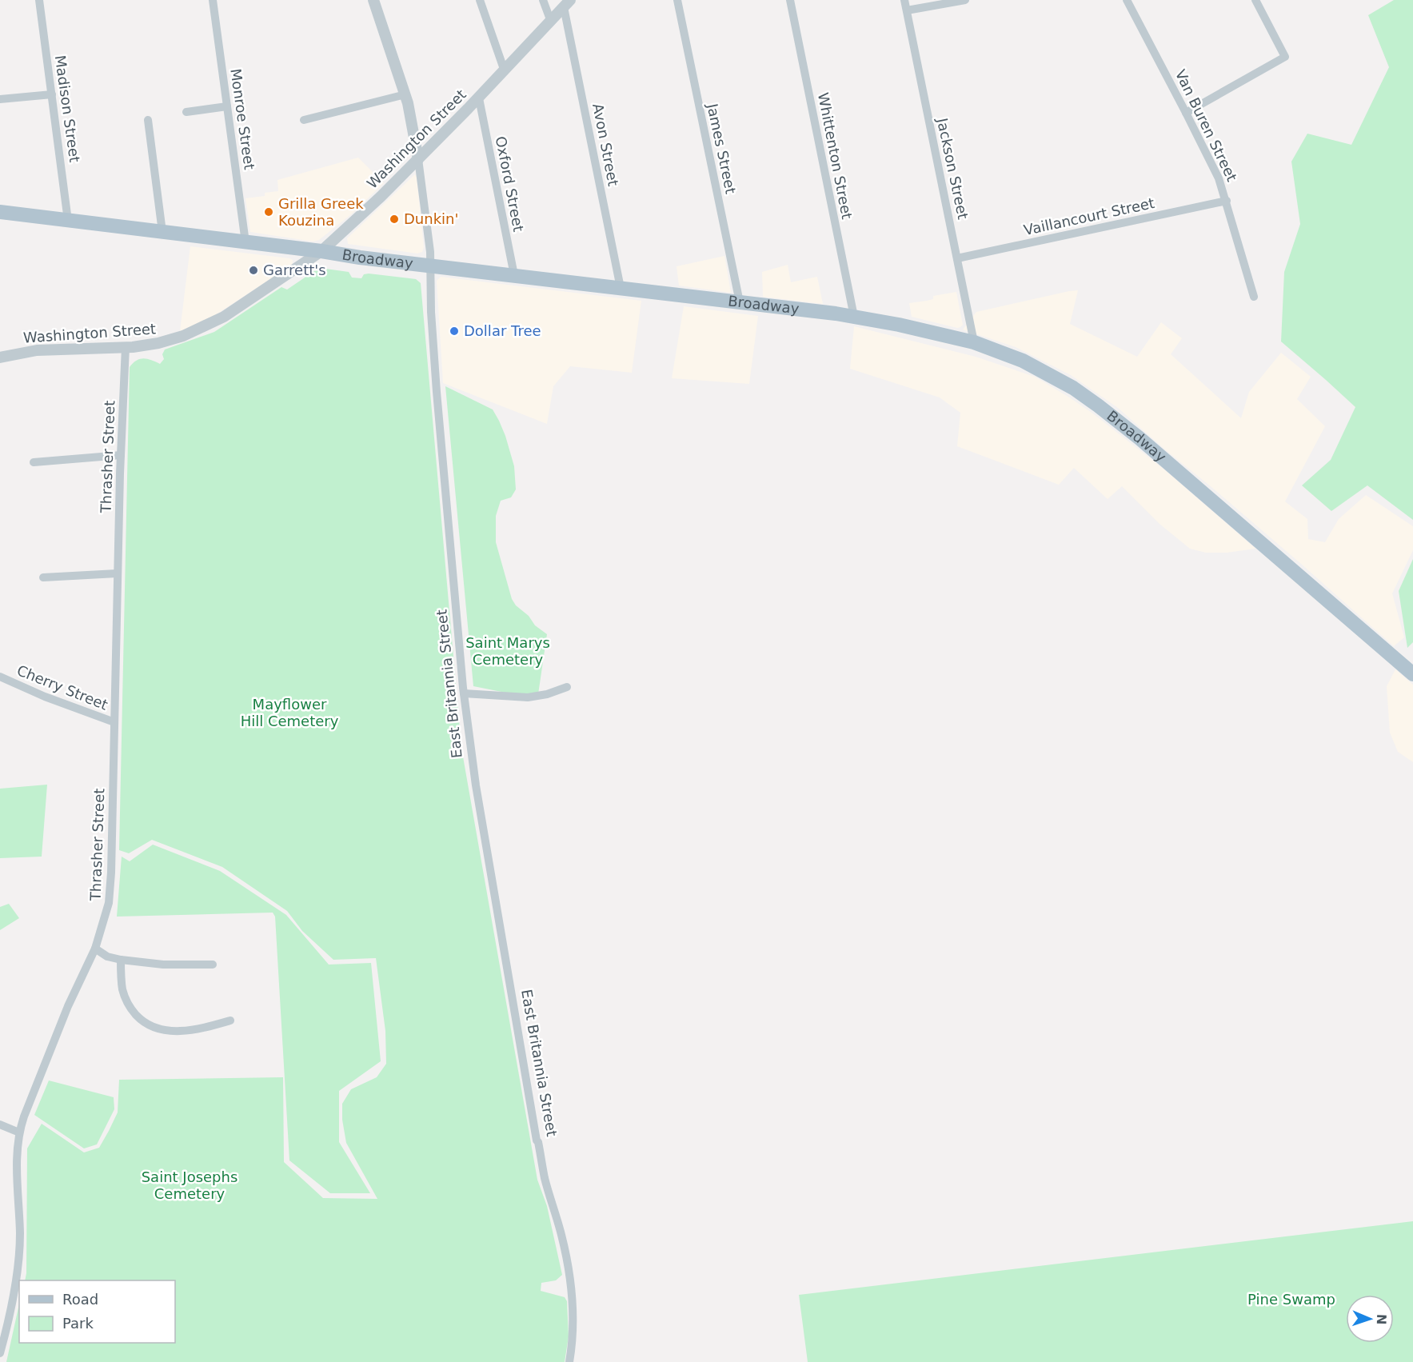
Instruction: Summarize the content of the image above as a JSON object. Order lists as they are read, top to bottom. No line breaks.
{"streets":{"main road":["Broadway"],"street":["Madison Street","Monroe Street","Van Buren Street","Washington Street","Avon Street","James Street","Whittenton Street","Jackson Street","Oxford Street","Vaillancourt Street","Thrasher Street","East Britannia Street","Cherry Street"]},"crossings":[["Madison Street","Broadway"],["Monroe Street","Broadway"],["Van Buren Street","Vaillancourt Street"],["Washington Street","Avon Street"],["Washington Street","Oxford Street"],["Washington Street","Broadway"],["Washington Street","Thrasher Street"],["Washington Street","East Britannia Street"],["Avon Street","Broadway"],["James Street","Broadway"],["Whittenton Street","Broadway"],["Jackson Street","Vaillancourt Street"],["Jackson Street","Broadway"],["Oxford Street","Broadway"],["Broadway","East Britannia Street"],["Thrasher Street","Cherry Street"]],"parks":["Saint Marys Cemetery","Mayflower Hill Cemetery","Saint Josephs Cemetery","Pine Swamp"],"places":["Grilla Greek Kouzina","Dunkin'","Garrett's","Dollar Tree"],"legend":["Road","Park"],"north":"right"}
